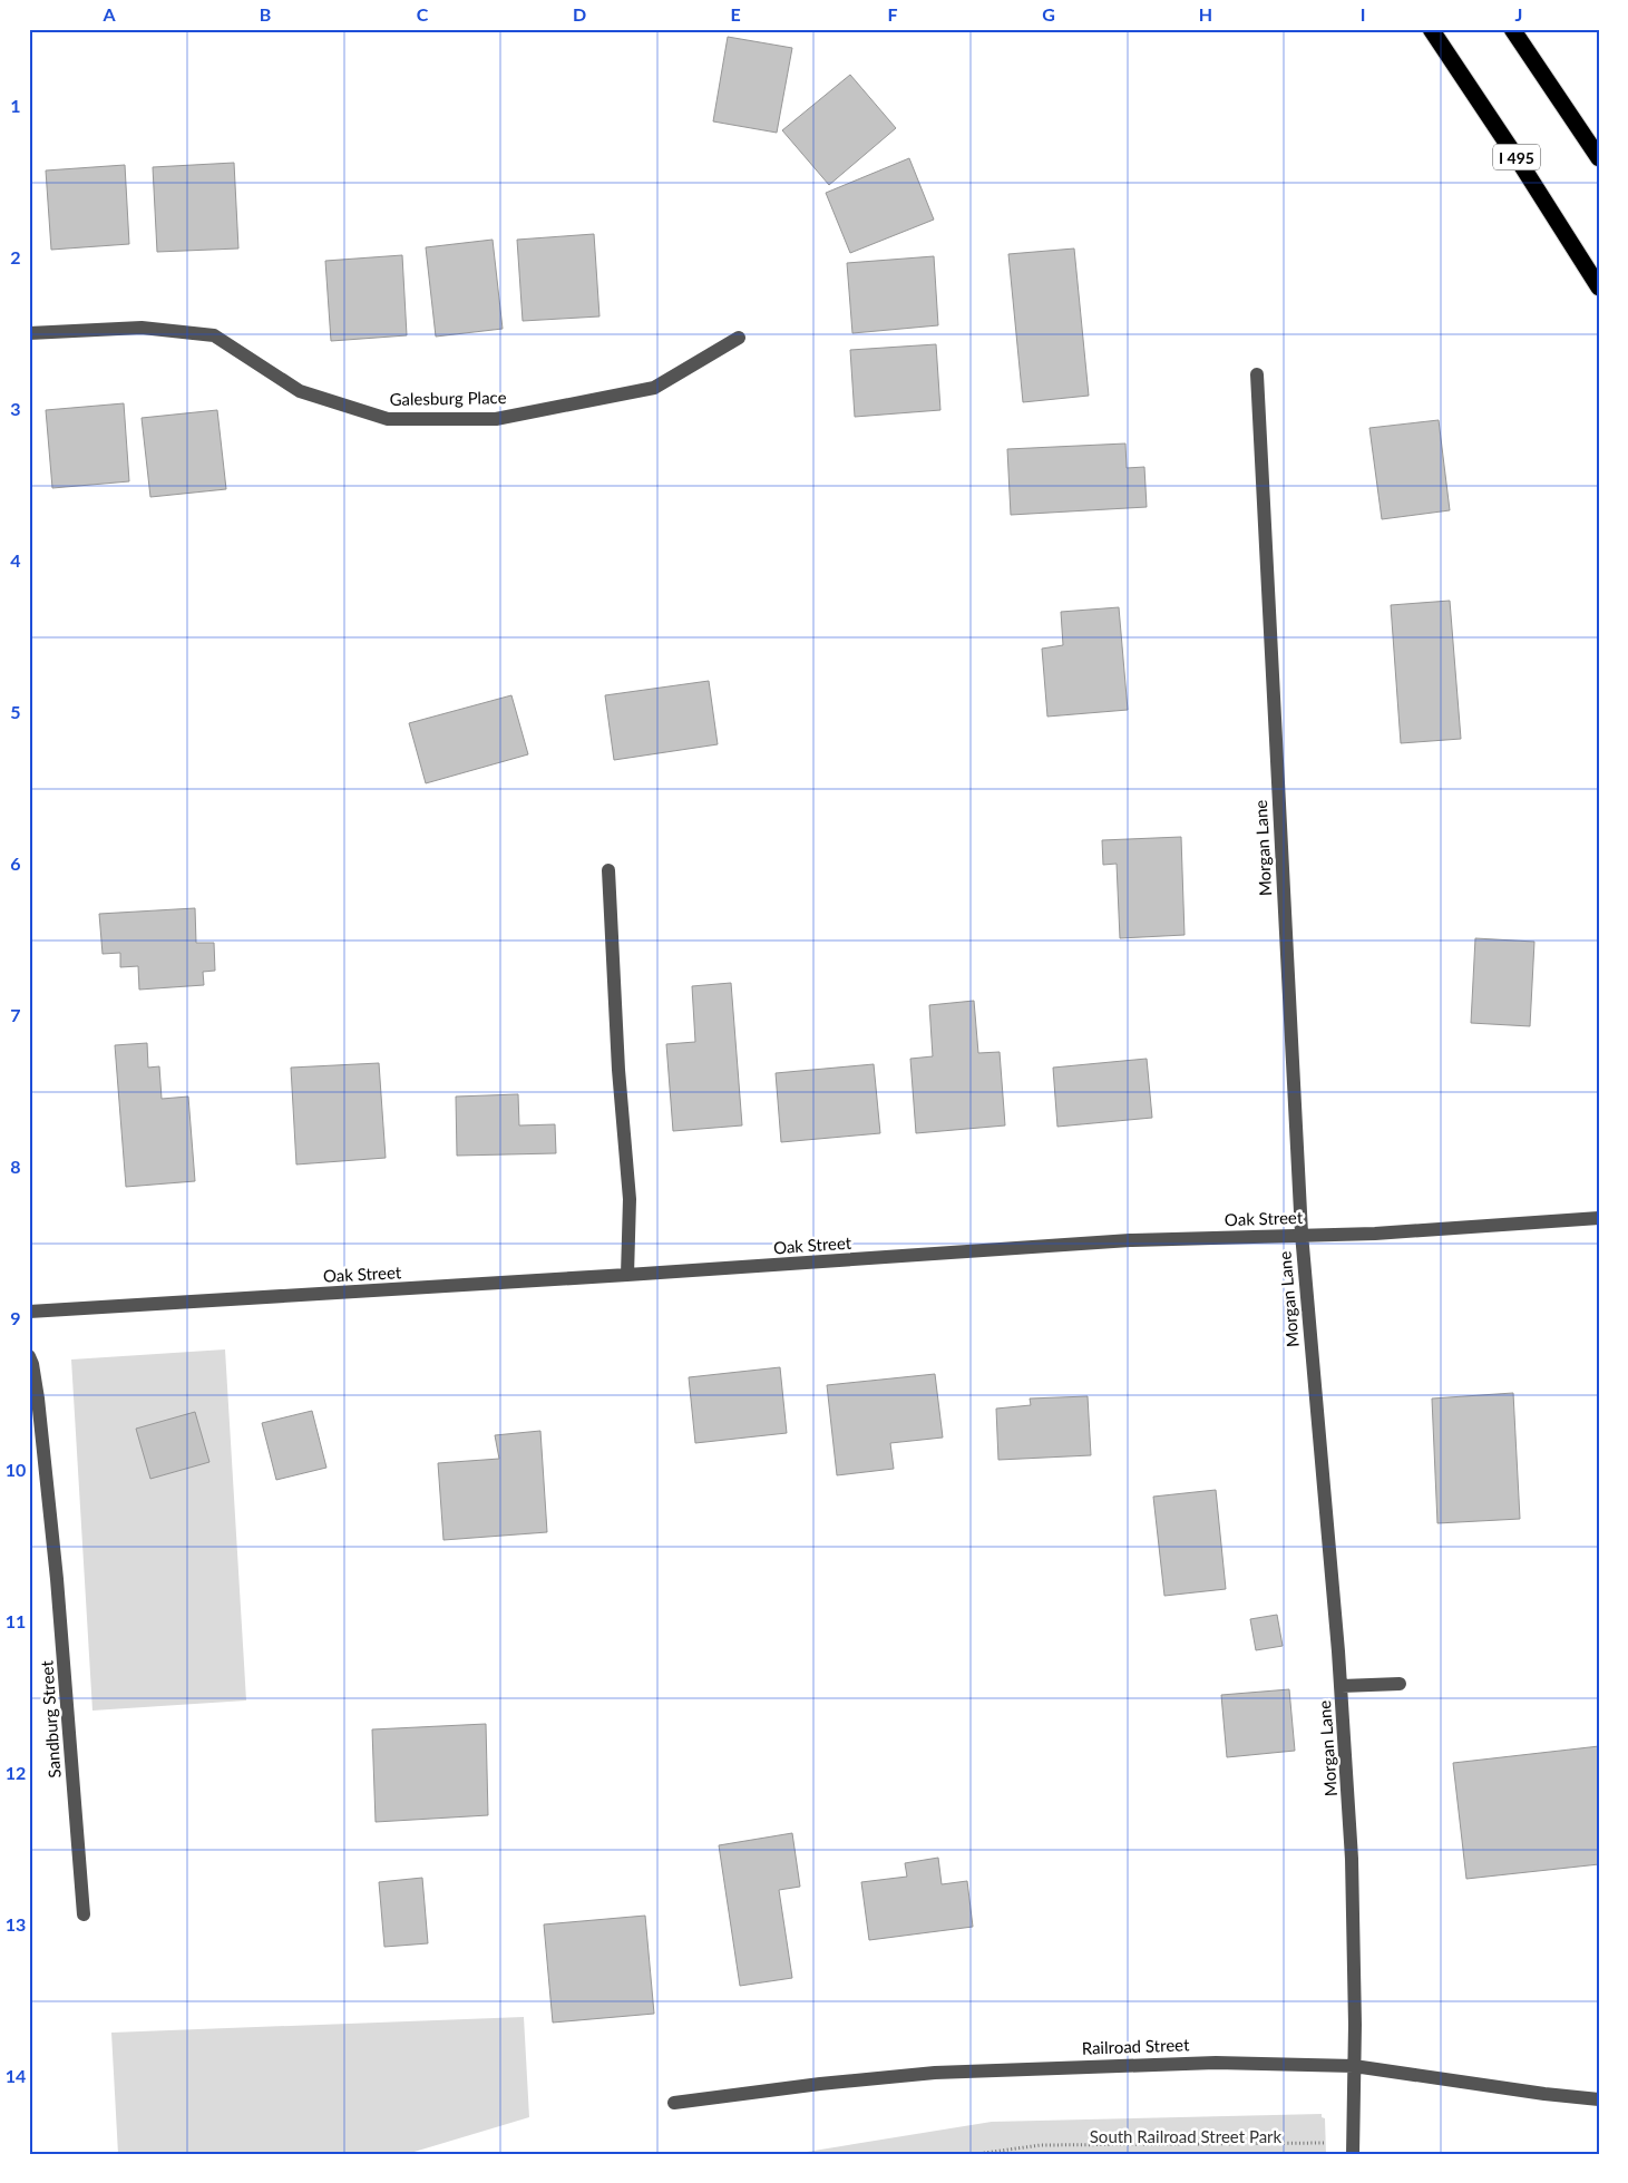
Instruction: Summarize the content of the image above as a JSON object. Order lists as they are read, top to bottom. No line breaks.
{"streets":{"highway":["I 495"],"street":["Galesburg Place","Morgan Lane","Oak Street","Sandburg Street","Railroad Street"]},"crossings":[["Morgan Lane","Oak Street"],["Morgan Lane","Railroad Street"]],"parks":["South Railroad Street Park"],"grid":{"columns":["A","B","C","D","E","F","G","H","I","J"],"rows":["1","2","3","4","5","6","7","8","9","10","11","12","13","14"]}}
